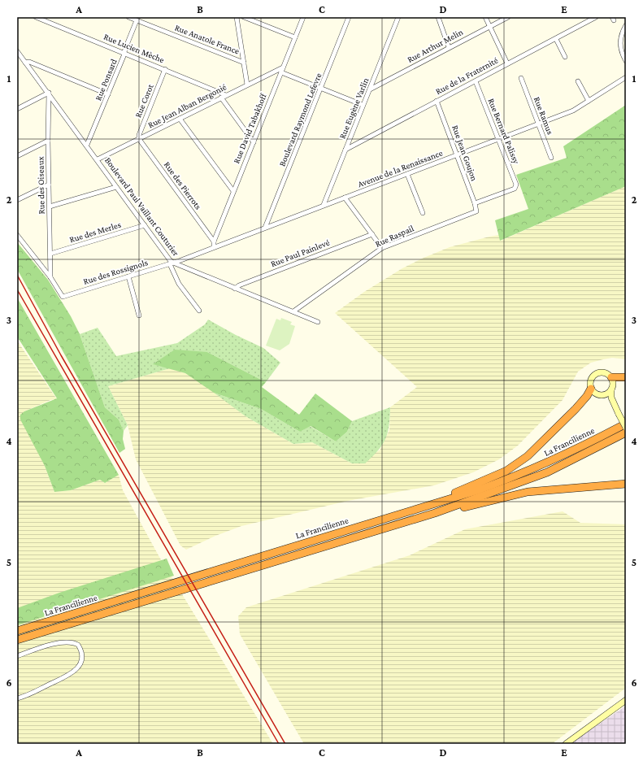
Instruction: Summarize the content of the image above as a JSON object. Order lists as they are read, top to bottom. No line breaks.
{"streets":{"highway":["La Francilienne"],"street":["Rue Anatole France","Rue Arthur Melin","Rue Lucien Mèche","Rue de la Fraternité","Rue Ponsard","Rue Corot","Rue Jean Alban Bergonié","Rue Eugène Varlin","Rue Ramus","Boulevard Raymond Lefevre","Rue David Tabakhoff","Rue Bernard Palissy","Rue Jean Goujon","Avenue de la Renaissance","Rue des Oiseaux","Rue des Pierrots","Boulevard Paul Vaillant Couturier","Rue des Merles","Rue Raspail","Rue Paul Painlevé","Rue des Rossignols"]},"crossings":[["Rue Anatole France","Rue Ponsard"],["Rue Arthur Melin","Rue Eugène Varlin"],["Rue Lucien Mèche","Rue Ponsard"],["Rue Lucien Mèche","Rue Corot"],["Rue Lucien Mèche","Rue Jean Alban Bergonié"],["Rue de la Fraternité","Rue Eugène Varlin"],["Rue de la Fraternité","Rue Bernard Palissy"],["Rue de la Fraternité","Rue Jean Goujon"],["Rue Ponsard","Boulevard Paul Vaillant Couturier"],["Rue Corot","Rue Jean Alban Bergonié"],["Rue Corot","Rue des Pierrots"],["Rue Jean Alban Bergonié","Rue David Tabakhoff"],["Rue Jean Alban Bergonié","Rue des Pierrots"],["Rue Jean Alban Bergonié","Boulevard Paul Vaillant Couturier"],["Rue Eugène Varlin","Avenue de la Renaissance"],["Rue Ramus","Avenue de la Renaissance"],["Boulevard Raymond Lefevre","Avenue de la Renaissance"],["Rue David Tabakhoff","Avenue de la Renaissance"],["Rue David Tabakhoff","Rue des Pierrots"],["Rue Bernard Palissy","Rue Jean Goujon"],["Rue Bernard Palissy","Avenue de la Renaissance"],["Rue Jean Goujon","Avenue de la Renaissance"],["Rue Jean Goujon","Rue Raspail"],["Avenue de la Renaissance","Boulevard Paul Vaillant Couturier"],["Avenue de la Renaissance","Rue des Rossignols"],["Rue des Oiseaux","Boulevard Paul Vaillant Couturier"],["Rue des Oiseaux","Rue des Merles"],["Rue des Oiseaux","Rue des Rossignols"],["Boulevard Paul Vaillant Couturier","Rue des Merles"],["Boulevard Paul Vaillant Couturier","Rue Raspail"],["Boulevard Paul Vaillant Couturier","Rue Paul Painlevé"],["Boulevard Paul Vaillant Couturier","Rue des Rossignols"]],"grid":{"columns":["A","B","C","D","E"],"rows":["1","2","3","4","5","6"]}}
